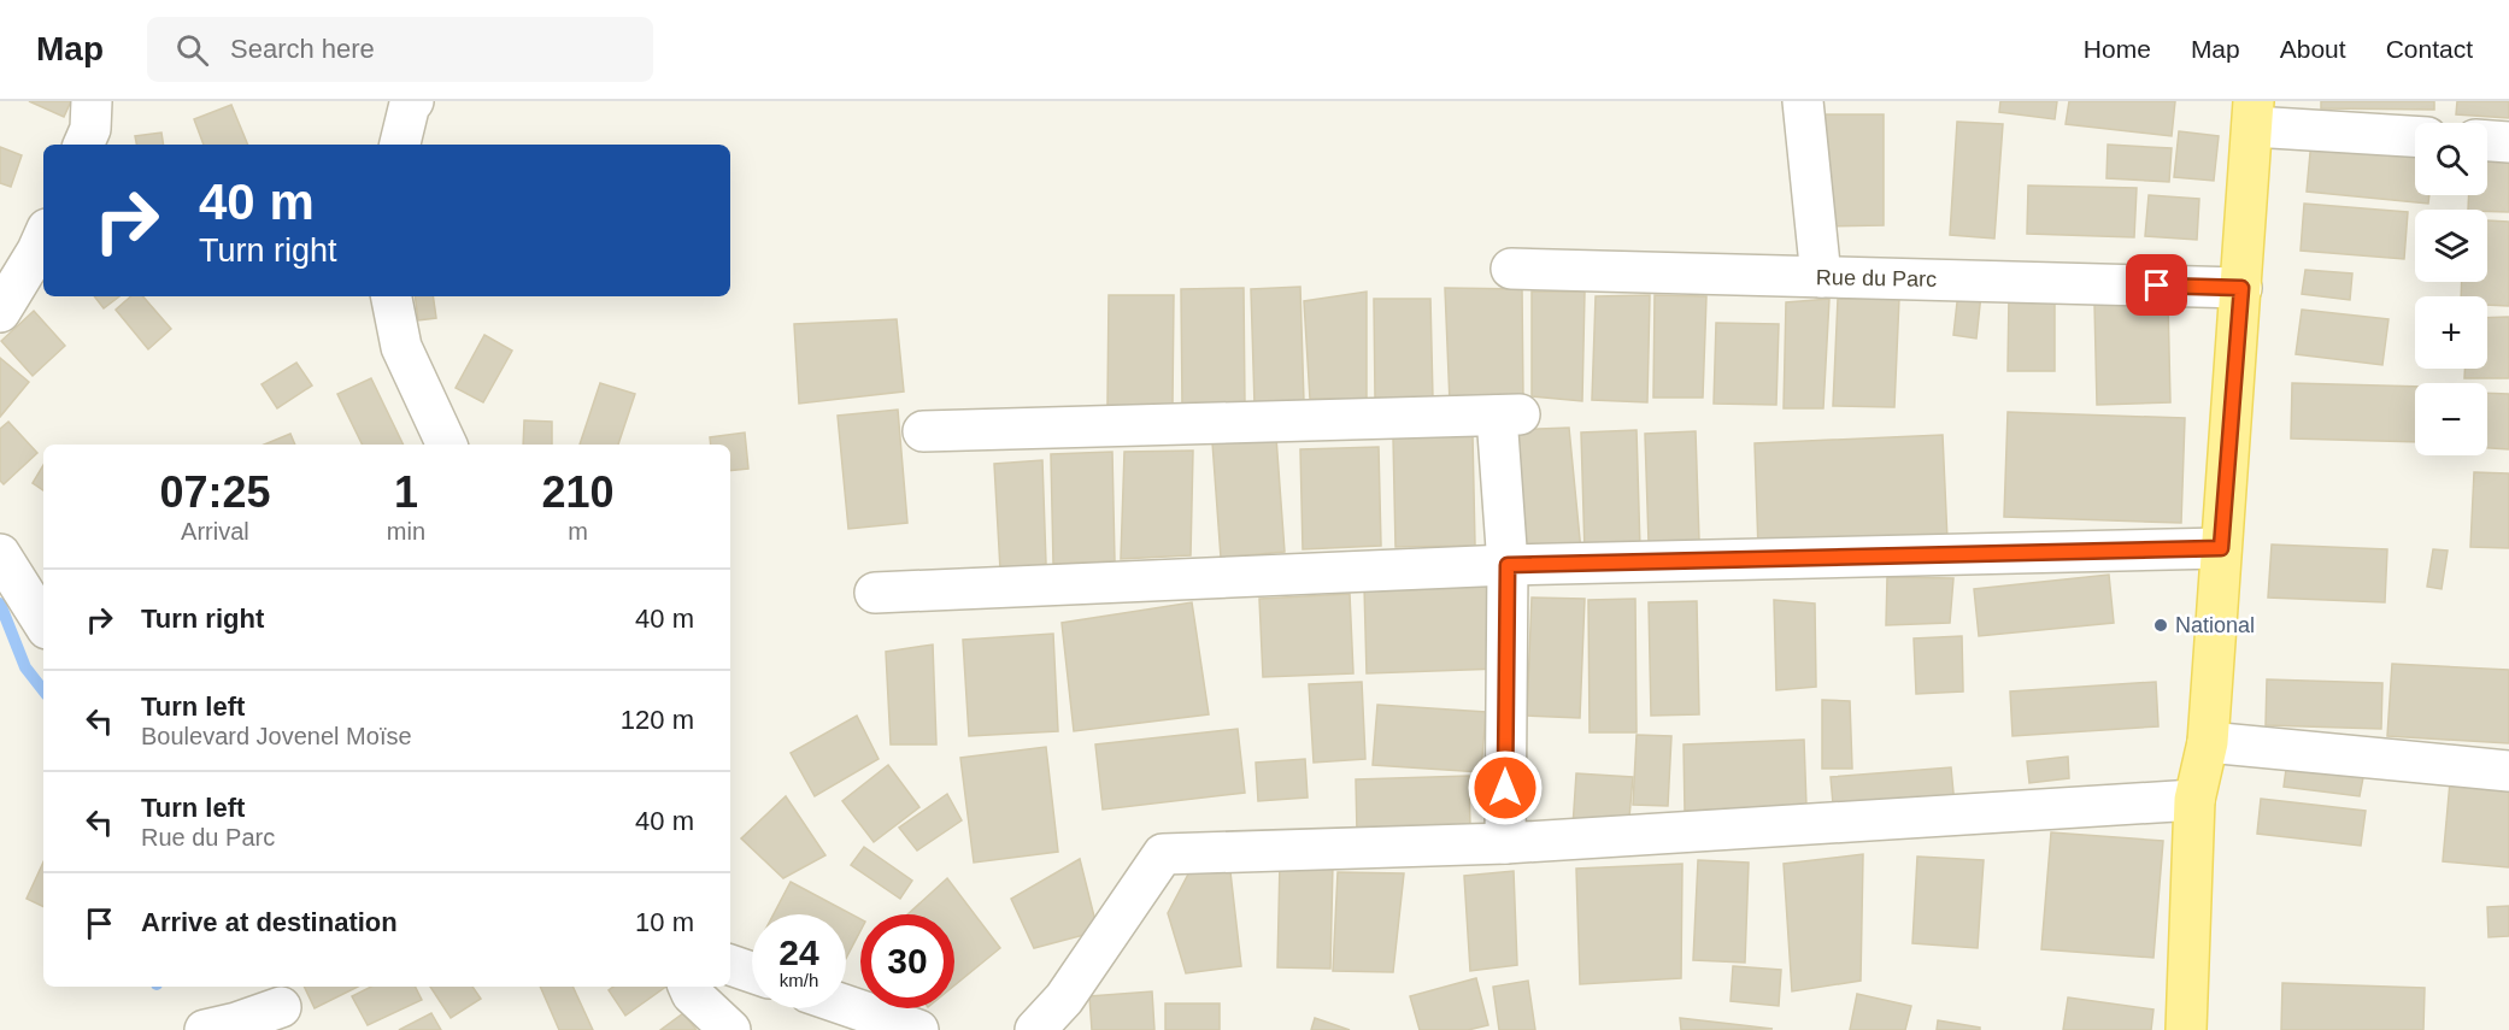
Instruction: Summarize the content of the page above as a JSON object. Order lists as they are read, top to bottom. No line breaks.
{"streets":{"street":["Rue du Parc"]},"places":["National"],"page":{"header":"Map","search":"Search here","nav":["Home","Map","About","Contact"],"map_buttons":["+","−"],"turn":["40 m","Turn right"],"eta":["07:25","Arrival","1","min","210","m"],"list":[{"name":"Turn right","value":"40 m"},{"name":"Turn left","note":"Boulevard Jovenel Moïse","value":"120 m"},{"name":"Turn left","note":"Rue du Parc","value":"40 m"},{"name":"Arrive at destination","value":"10 m"}],"speed":"24 km/h","limit":"30"}}
